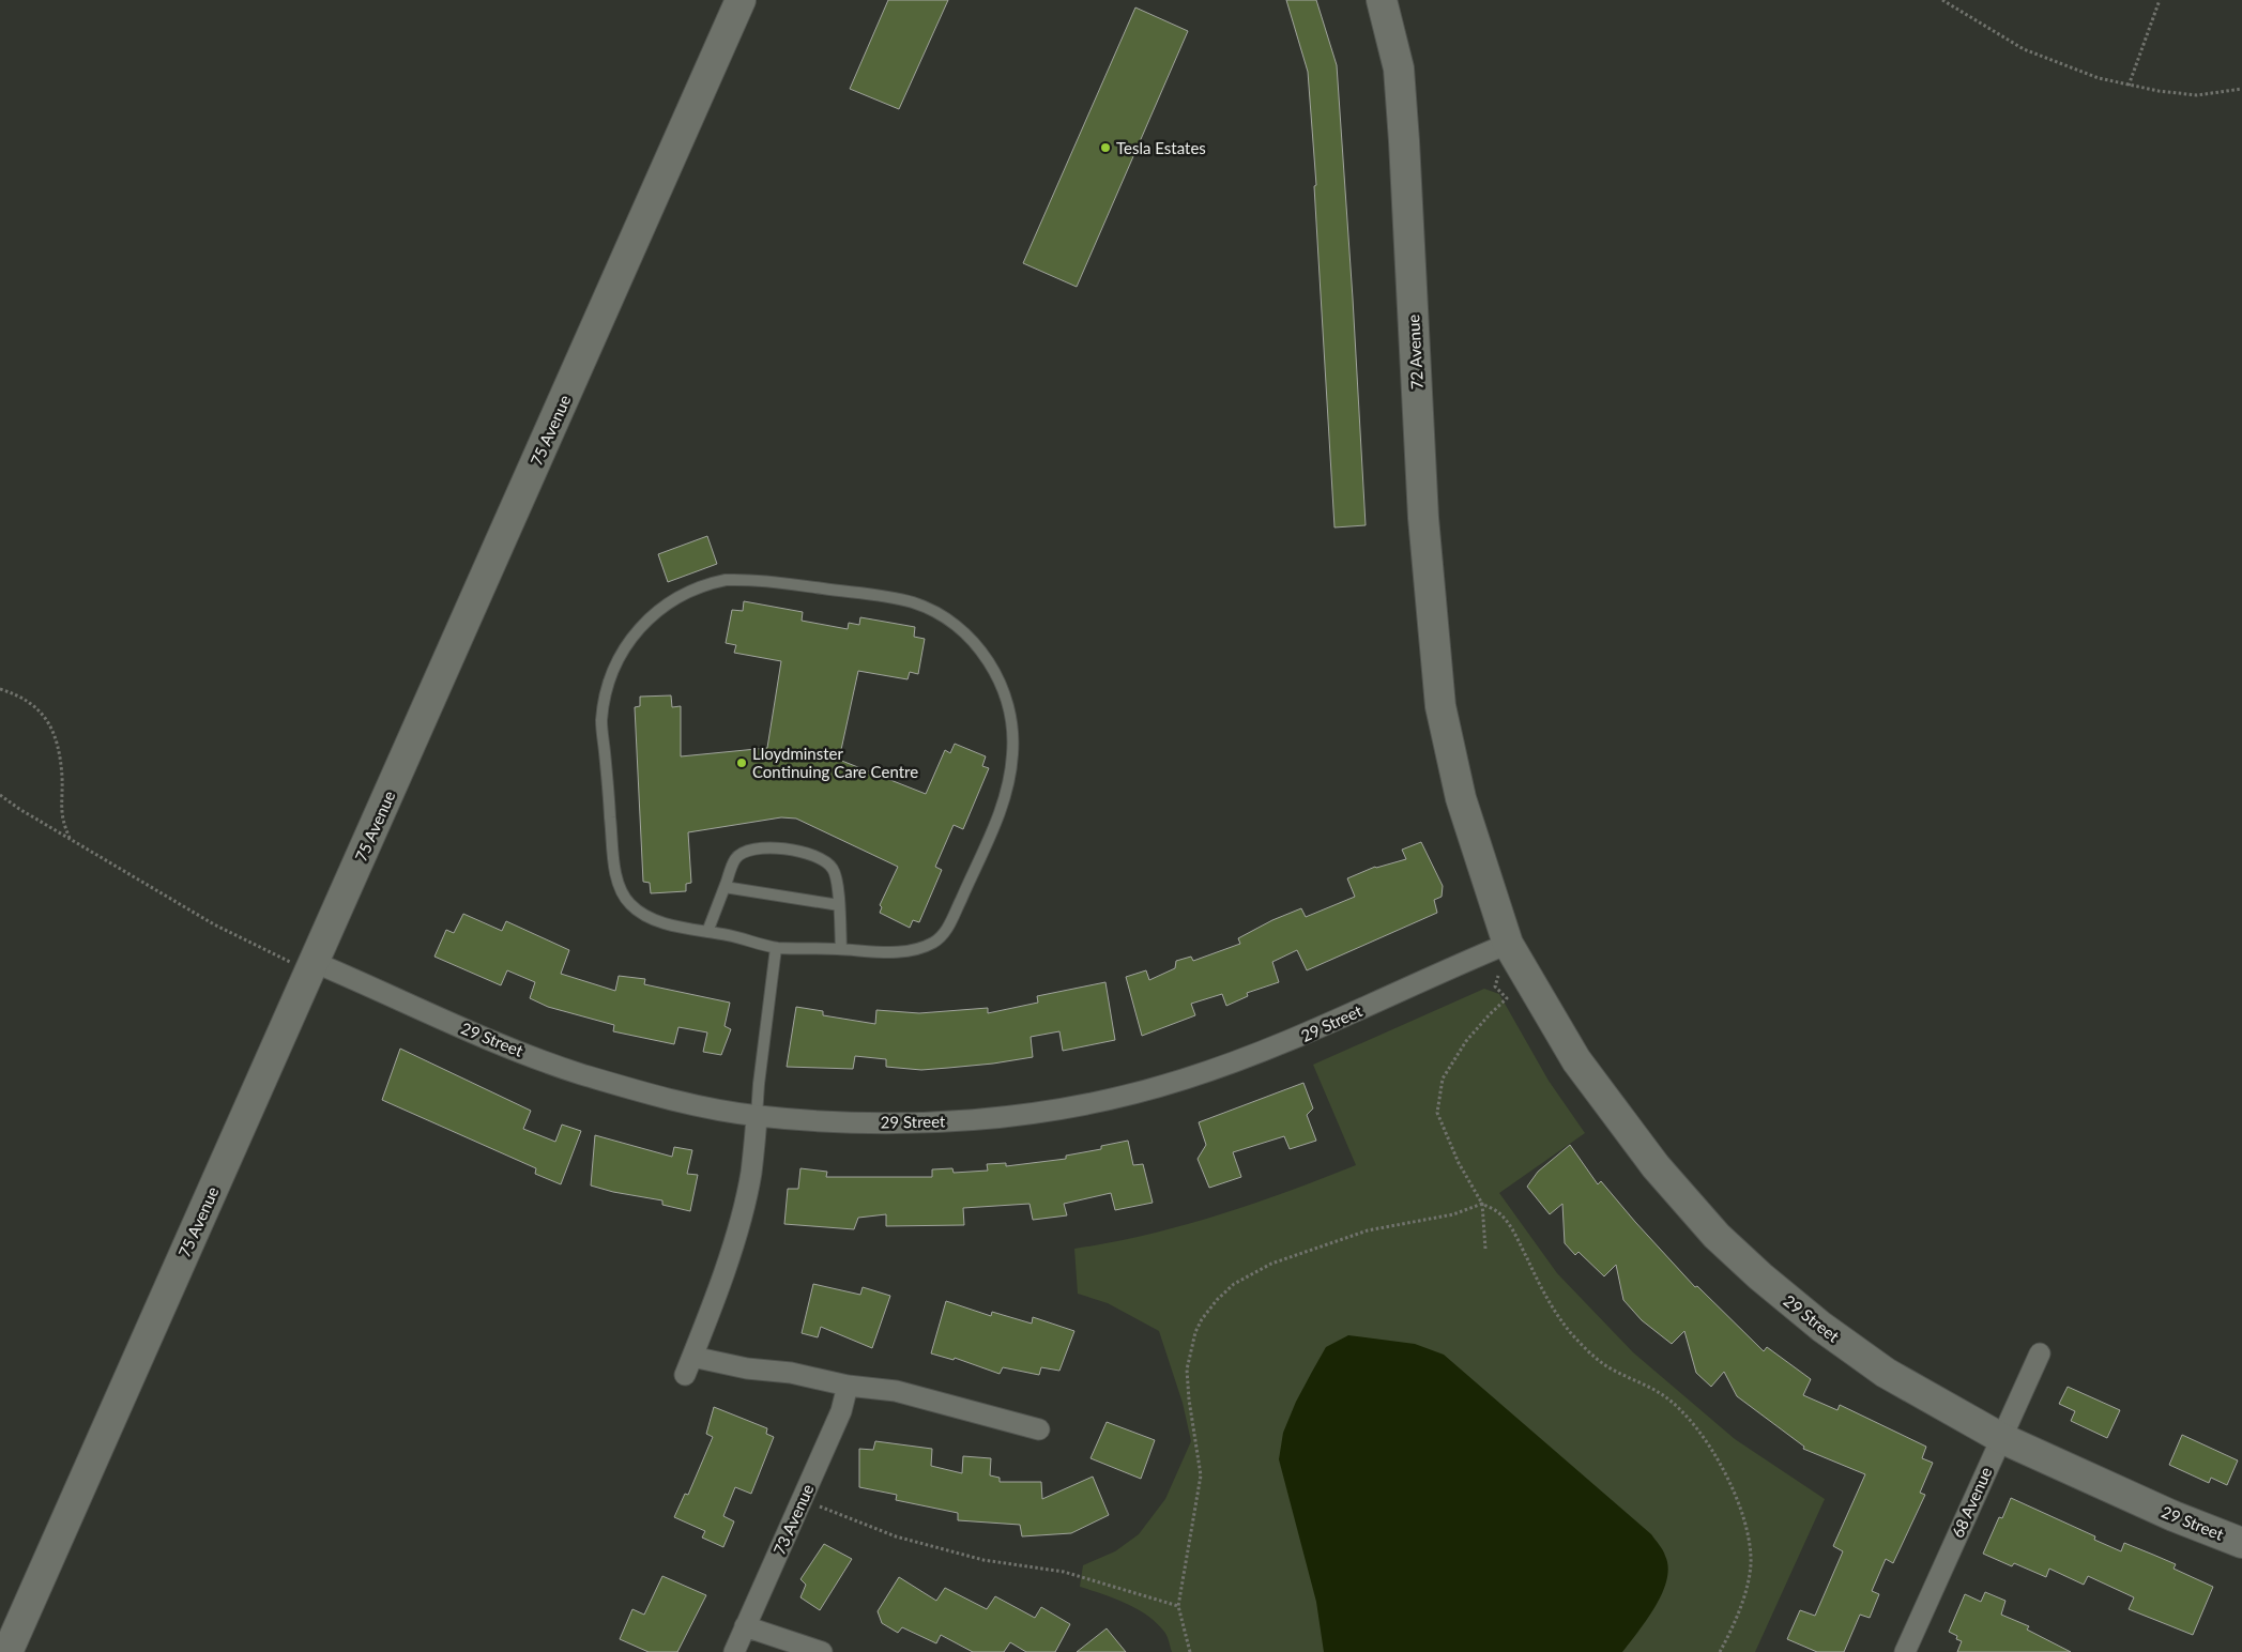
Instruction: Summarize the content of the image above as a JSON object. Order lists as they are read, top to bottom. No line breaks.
{"streets":{"street":["72 Avenue","75 Avenue","29 Street","68 Avenue","73 Avenue"]},"crossings":[["72 Avenue","29 Street"],["75 Avenue","29 Street"],["29 Street","68 Avenue"]],"places":["Tesla Estates","Lloydminster Continuing Care Centre"]}
